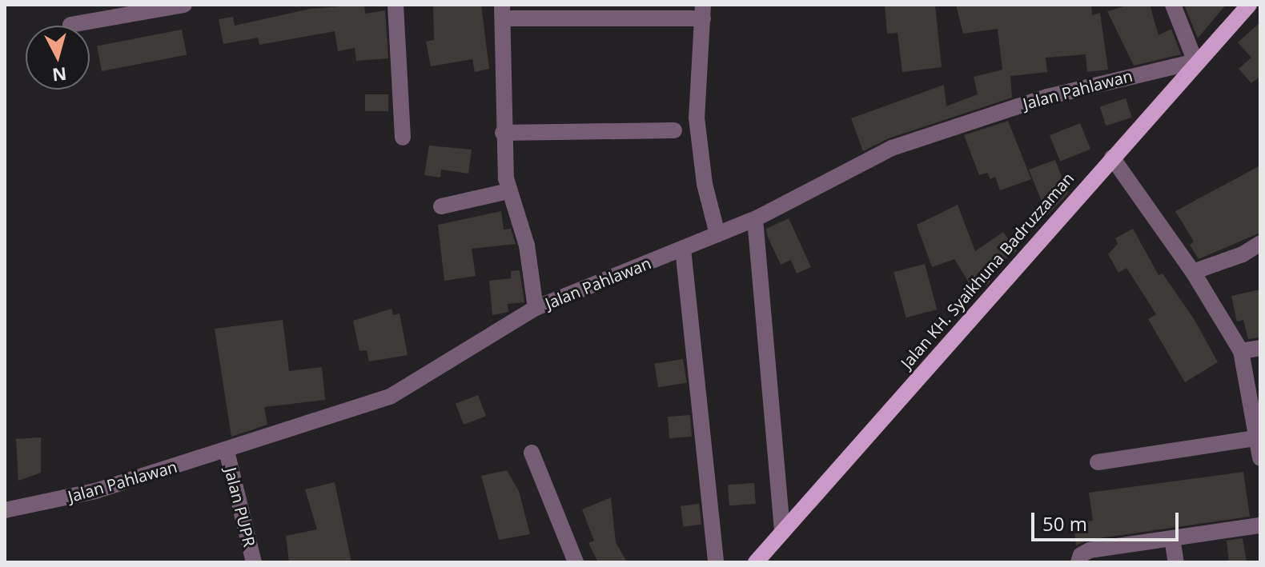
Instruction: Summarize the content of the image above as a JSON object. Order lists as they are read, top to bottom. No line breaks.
{"streets":{"main road":["Jalan KH. Syaikhuna Badruzzaman"],"street":["Jalan Pahlawan","Jalan PUPR"]},"crossings":[["Jalan Pahlawan","Jalan KH. Syaikhuna Badruzzaman"],["Jalan Pahlawan","Jalan PUPR"]],"scale_bar":"50 m","north":"bottom"}
